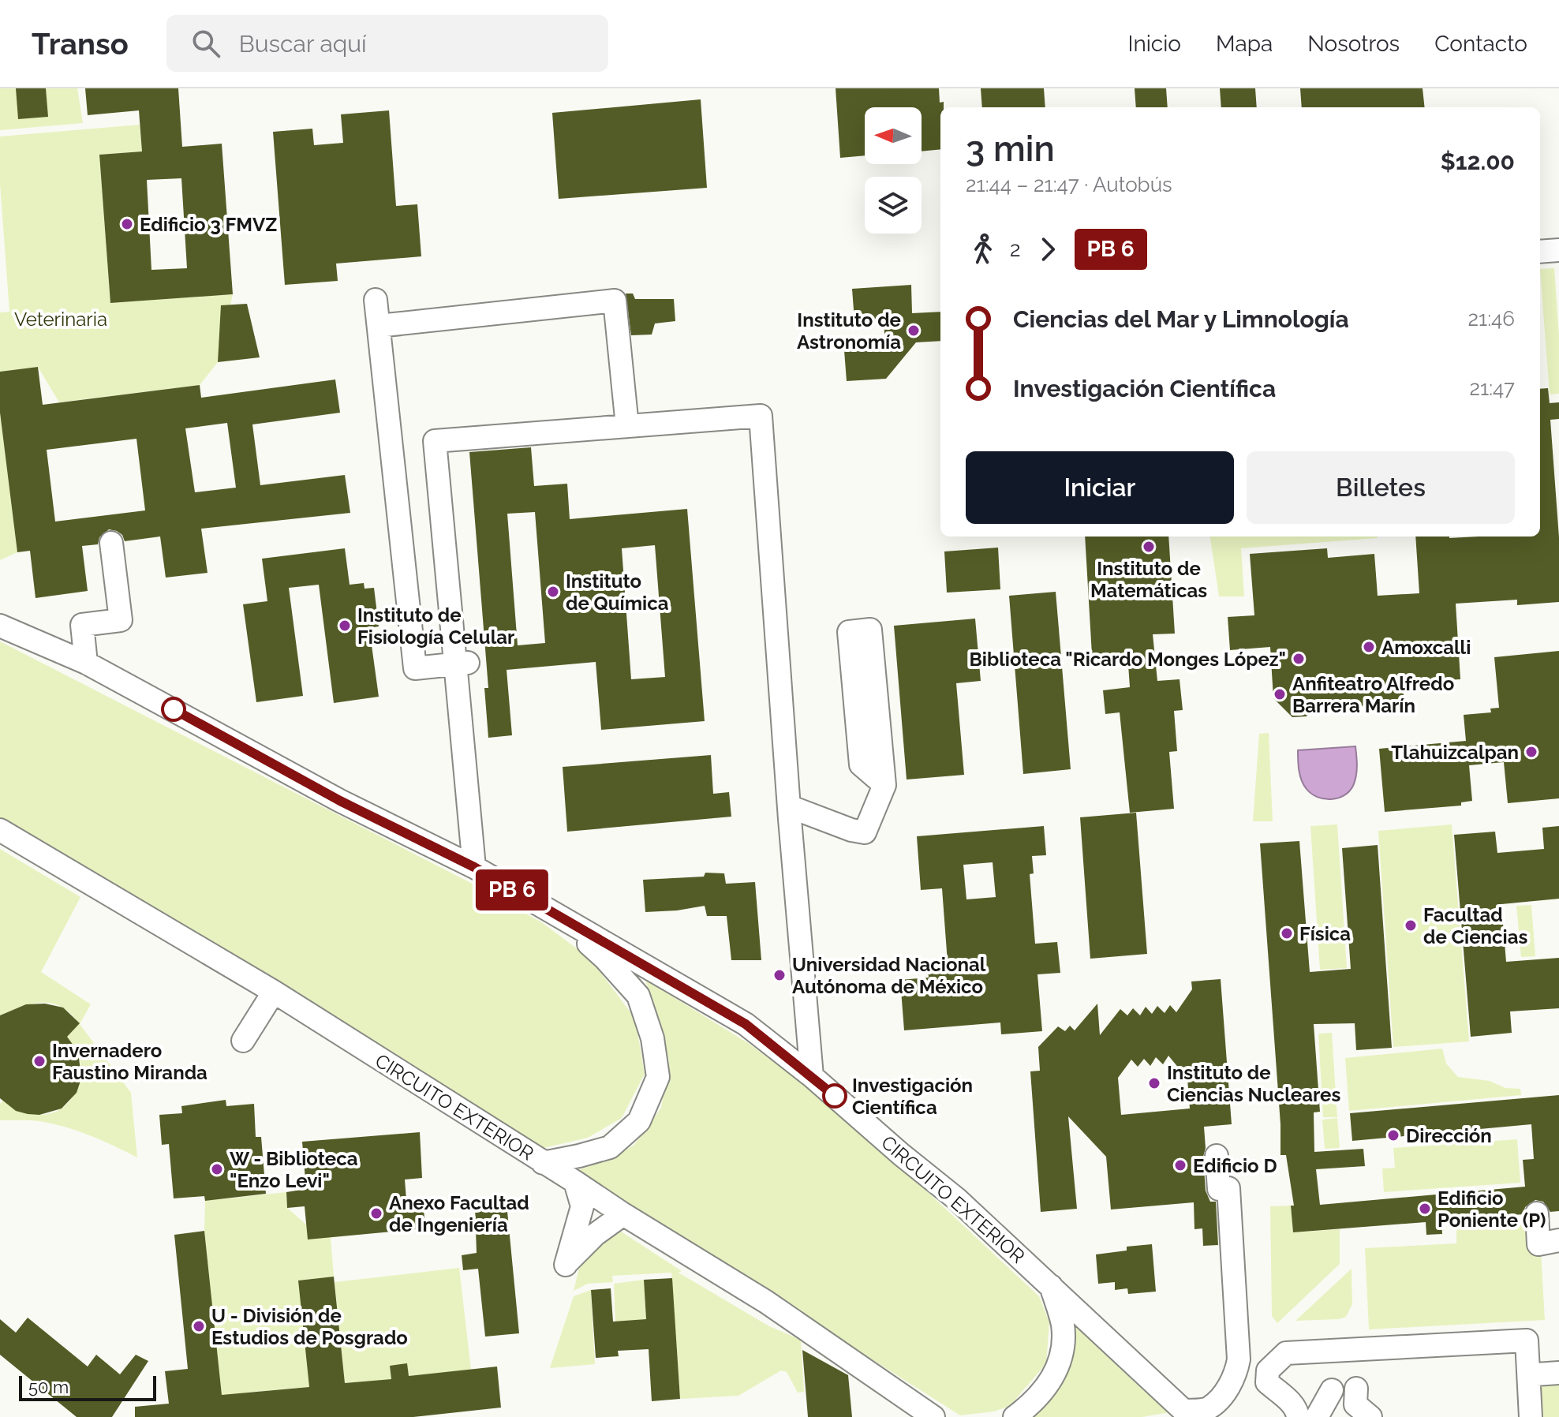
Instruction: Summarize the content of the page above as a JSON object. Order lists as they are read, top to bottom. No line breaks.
{"streets":{"street":["CIRCUITO EXTERIOR"]},"parks":["Veterinaria"],"places":["Edificio 3 FMVZ","Instituto de Astronomía","Instituto de Matemáticas","Instituto de Química","Instituto de Fisiología Celular","Amoxcalli","Biblioteca \"Ricardo Monges López\"","Anfiteatro Alfredo Barrera Marín","Tlahuizcalpan","Facultad de Ciencias","Física","Universidad Nacional Autónoma de México","Invernadero Faustino Miranda","Instituto de Ciencias Nucleares","Investigación Científica","Dirección","Edificio D","W - Biblioteca \"Enzo Levi\"","Edificio Poniente (P)","Anexo Facultad de Ingeniería","U - División de Estudios de Posgrado"],"scale_bar":"50 m","north":"left","page":{"header":"Transo","search":"Buscar aquí","nav":["Inicio","Mapa","Nosotros","Contacto"],"on_map":"PB 6","heading":["3 min","21:44 – 21:47 · Autobús","$12.00"],"legs":["2","PB 6"],"list":[{"name":"Ciencias del Mar y Limnología","value":"21:46"},{"name":"Investigación Científica","value":"21:47"}],"buttons":["Iniciar","Billetes"],"scale":"50 m"}}
